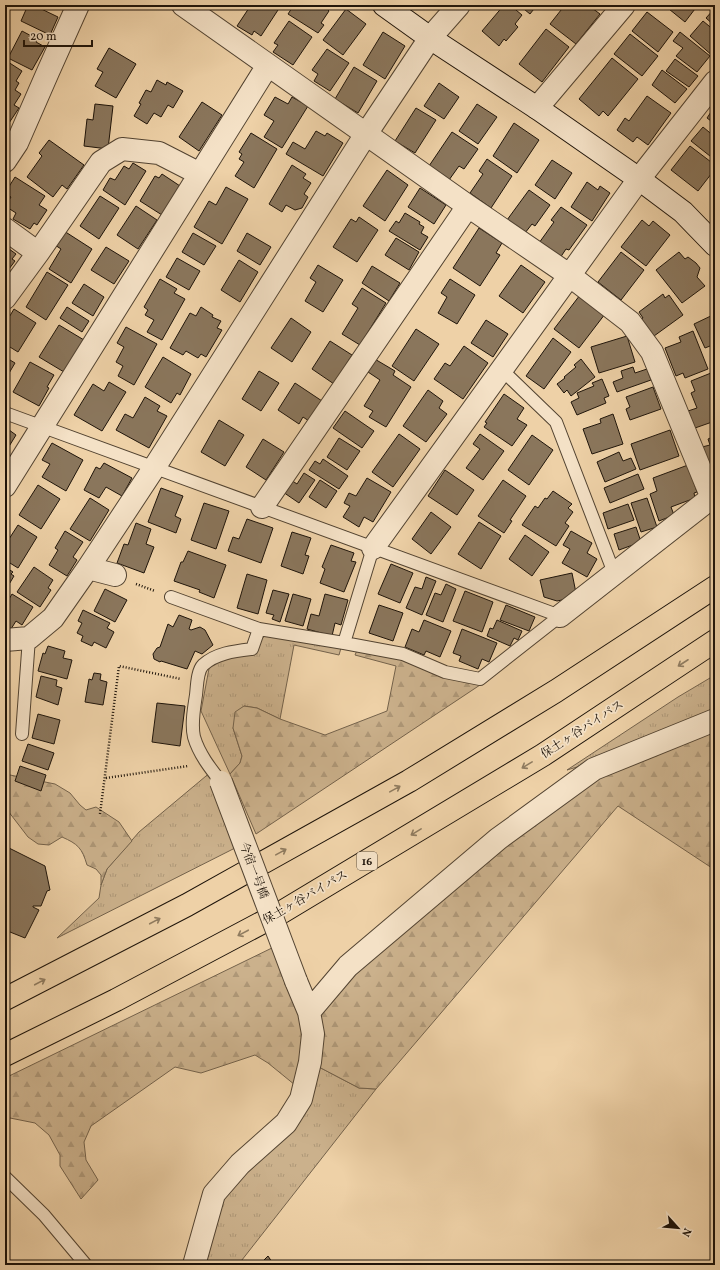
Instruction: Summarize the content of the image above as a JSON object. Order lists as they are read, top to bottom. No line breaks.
{"streets":{"highway":["保土ヶ谷バイパス","16"],"street":["今宿一号橋"]},"scale_bar":"20 m","north":"bottom right"}
